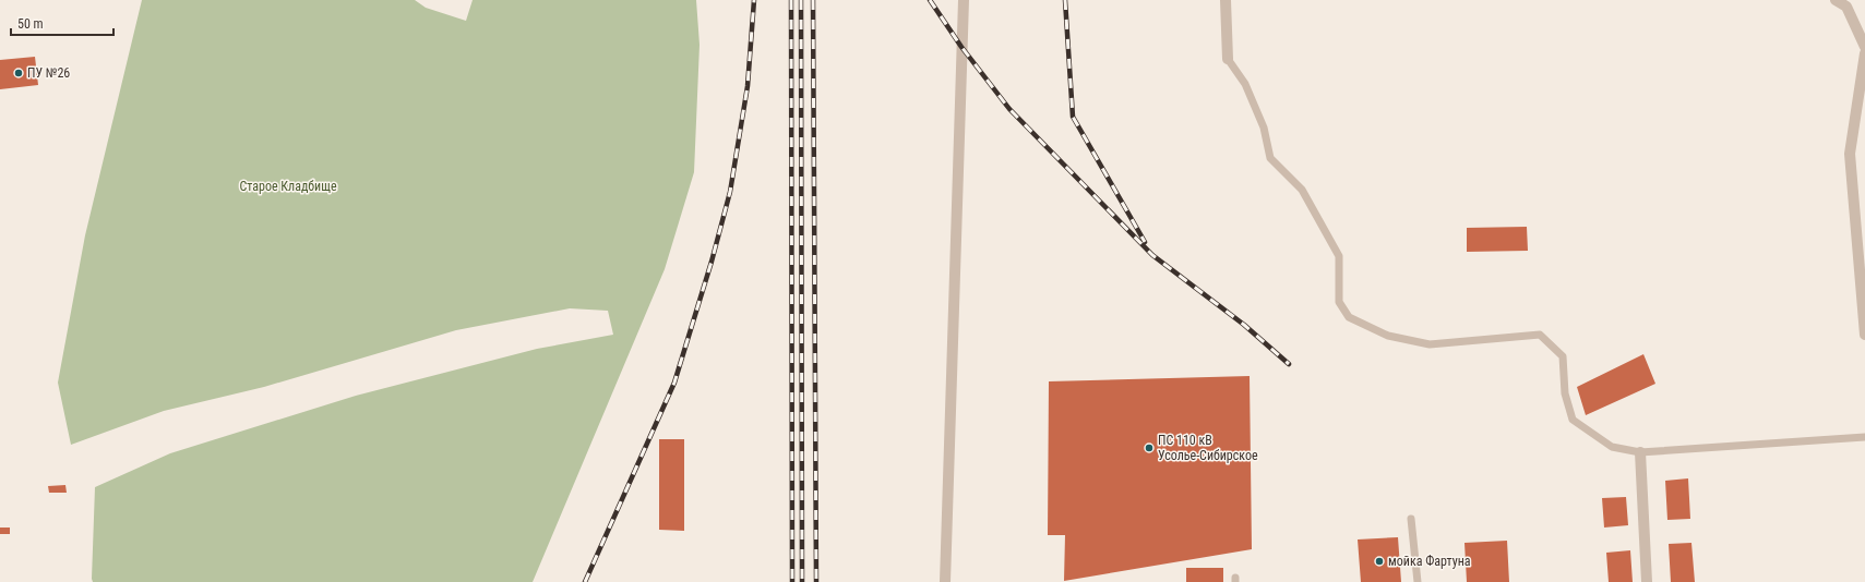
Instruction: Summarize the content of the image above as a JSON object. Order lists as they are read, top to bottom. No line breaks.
{"parks":["Старое Кладбище"],"places":["ПУ №26","ПС 110 кВ Усолье-Сибирское","мойка Фартуна"],"scale_bar":"50 m"}
